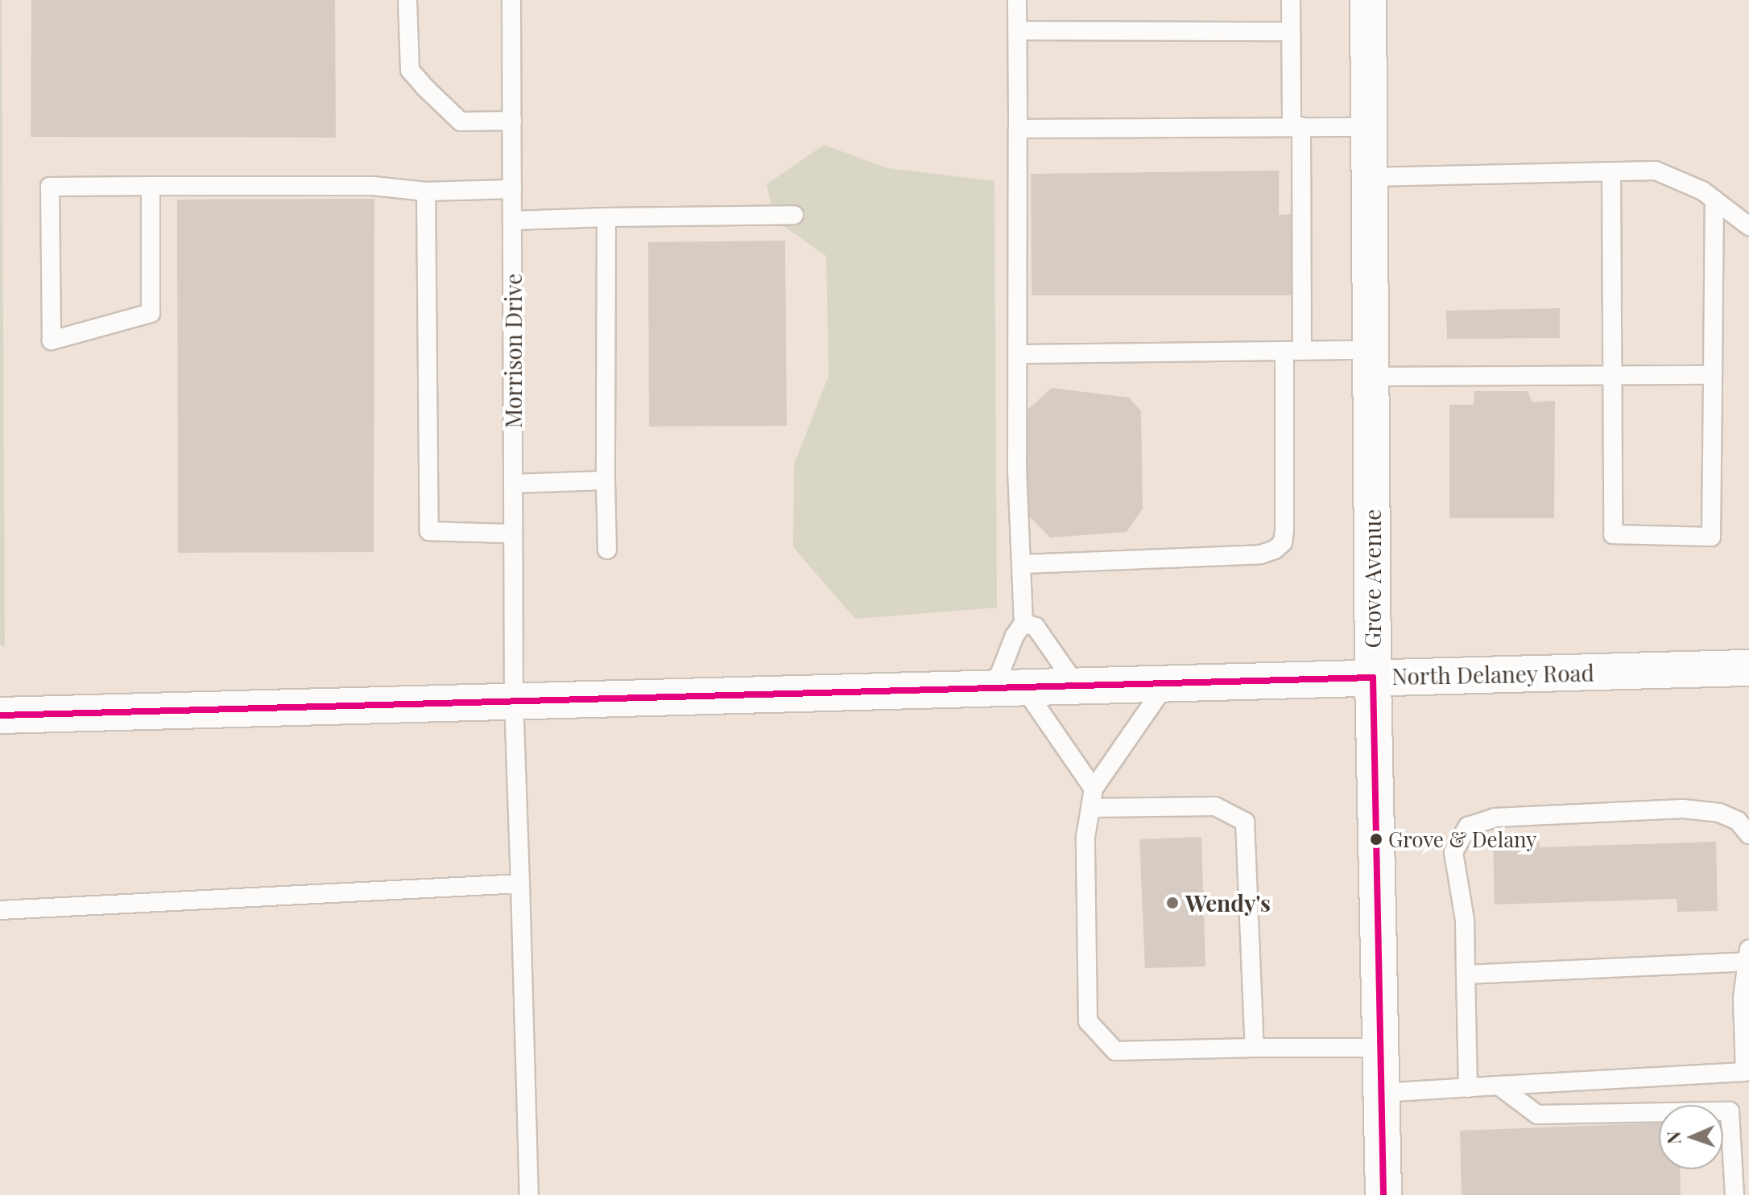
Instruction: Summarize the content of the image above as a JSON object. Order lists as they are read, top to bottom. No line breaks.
{"streets":{"street":["Grove Avenue","North Delaney Road"],"lane":["Morrison Drive"]},"crossings":[["Morrison Drive","North Delaney Road"],["Grove Avenue","North Delaney Road"]],"places":["Grove & Delany","Wendy's"],"north":"left"}
